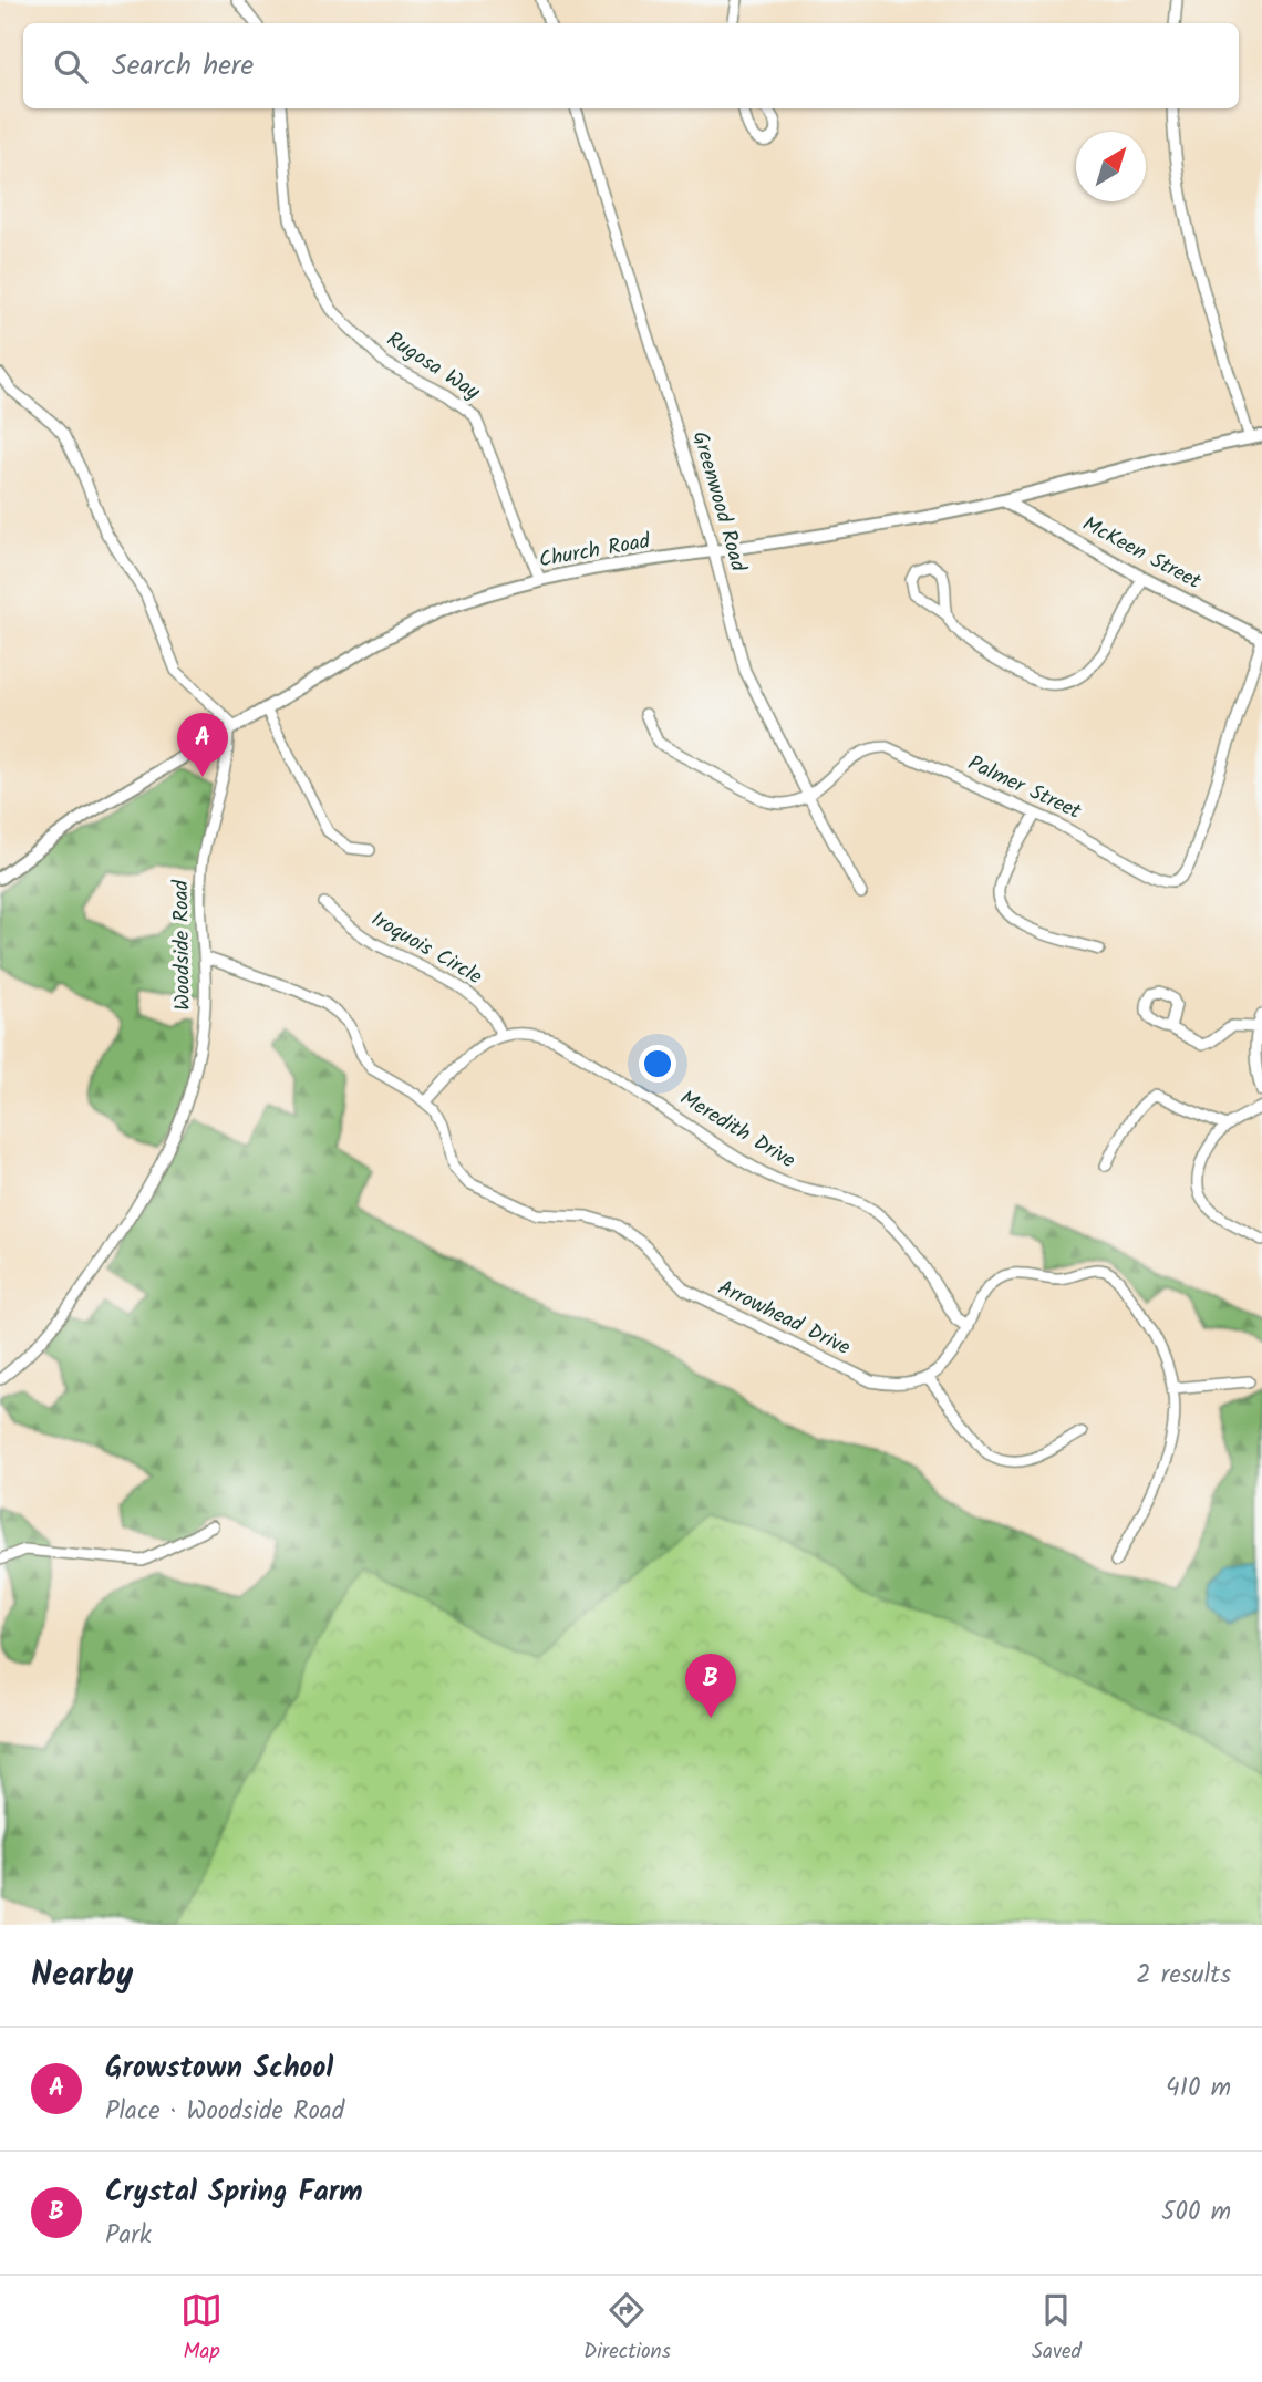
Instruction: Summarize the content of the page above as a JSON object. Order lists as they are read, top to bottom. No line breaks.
{"streets":{"street":["Rugosa Way","Greenwood Road","Church Road","McKeen Street","Palmer Street","Woodside Road","Iroquois Circle","Meredith Drive","Arrowhead Drive"]},"crossings":[["Rugosa Way","Church Road"],["Greenwood Road","Church Road"],["Greenwood Road","Palmer Street"],["Church Road","McKeen Street"],["Church Road","Woodside Road"],["McKeen Street","Palmer Street"],["Iroquois Circle","Meredith Drive"]],"north":"top right","page":{"search":"Search here","pins":["A","B"],"heading":["Nearby","2 results"],"list":[{"mark":"A","name":"Growstown School","note":"Place · Woodside Road","value":"410 m"},{"mark":"B","name":"Crystal Spring Farm","note":"Park","value":"500 m"}],"nav":["Map","Directions","Saved"]}}
